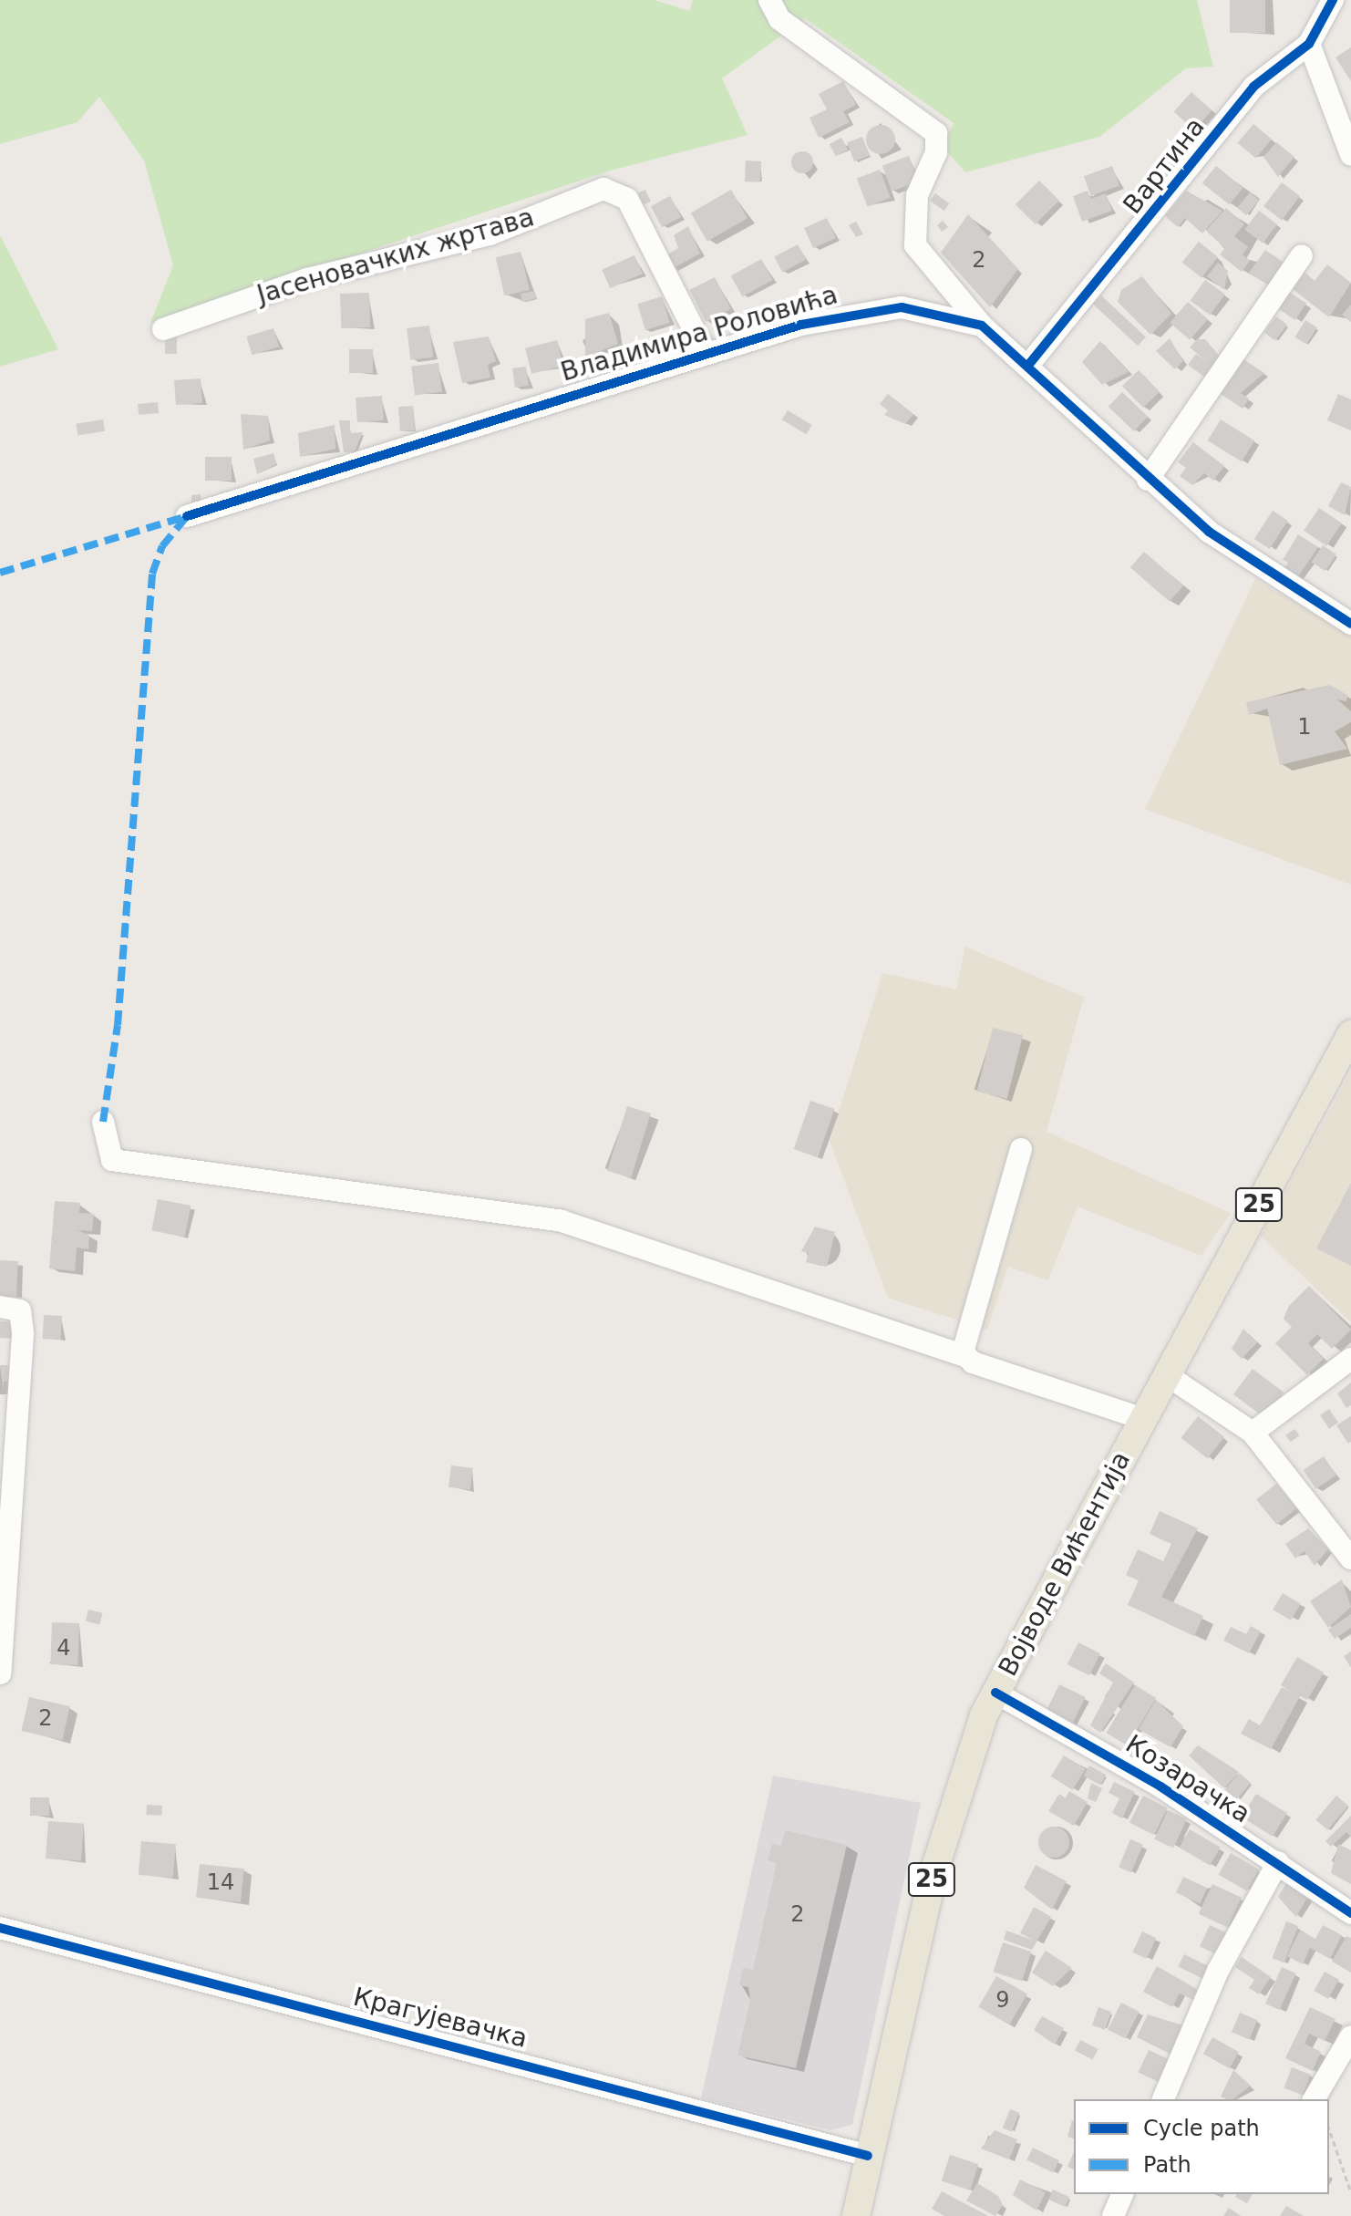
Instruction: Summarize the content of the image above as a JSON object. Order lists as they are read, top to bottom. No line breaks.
{"streets":{"main road":["25","Војводе Вићентија"],"street":["Вартина","Јасеновачких жртава","Владимира Роловића","Козарачка","Крагујевачка"]},"crossings":[["Вартина","Владимира Роловића"],["Јасеновачких жртава","Владимира Роловића"],["Војводе Вићентија","Козарачка"],["Војводе Вићентија","Крагујевачка"]],"house_numbers":["2","1","4","2","14","2","9"],"legend":["Cycle path","Path"]}
